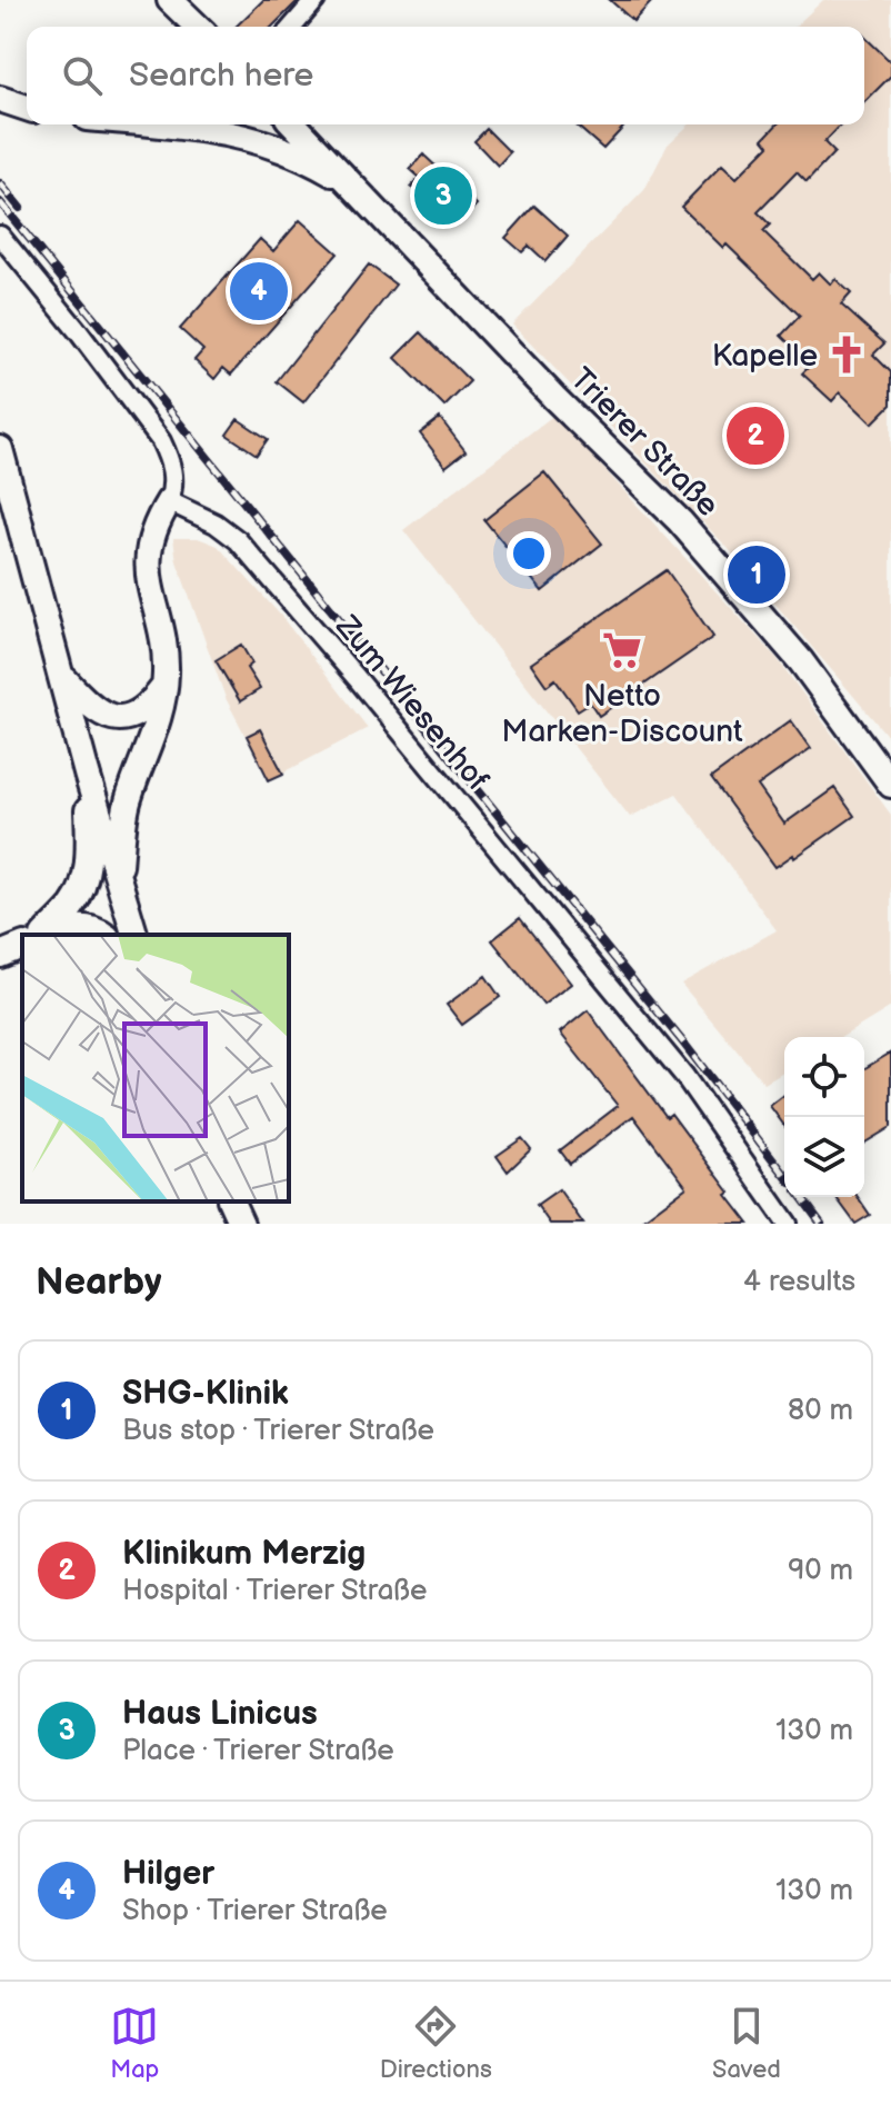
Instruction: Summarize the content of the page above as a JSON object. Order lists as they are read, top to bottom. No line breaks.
{"streets":{"main road":["Trierer Straße"],"street":["Zum Wiesenhof"]},"places":{"church":["Kapelle"],"supermarket":["Netto Marken-Discount"]},"page":{"search":"Search here","pins":["3","4","2","1"],"heading":["Nearby","4 results"],"list":[{"mark":"1","name":"SHG-Klinik","note":"Bus stop · Trierer Straße","value":"80 m"},{"mark":"2","name":"Klinikum Merzig","note":"Hospital · Trierer Straße","value":"90 m"},{"mark":"3","name":"Haus Linicus","note":"Place · Trierer Straße","value":"130 m"},{"mark":"4","name":"Hilger","note":"Shop · Trierer Straße","value":"130 m"}],"nav":["Map","Directions","Saved"]}}
